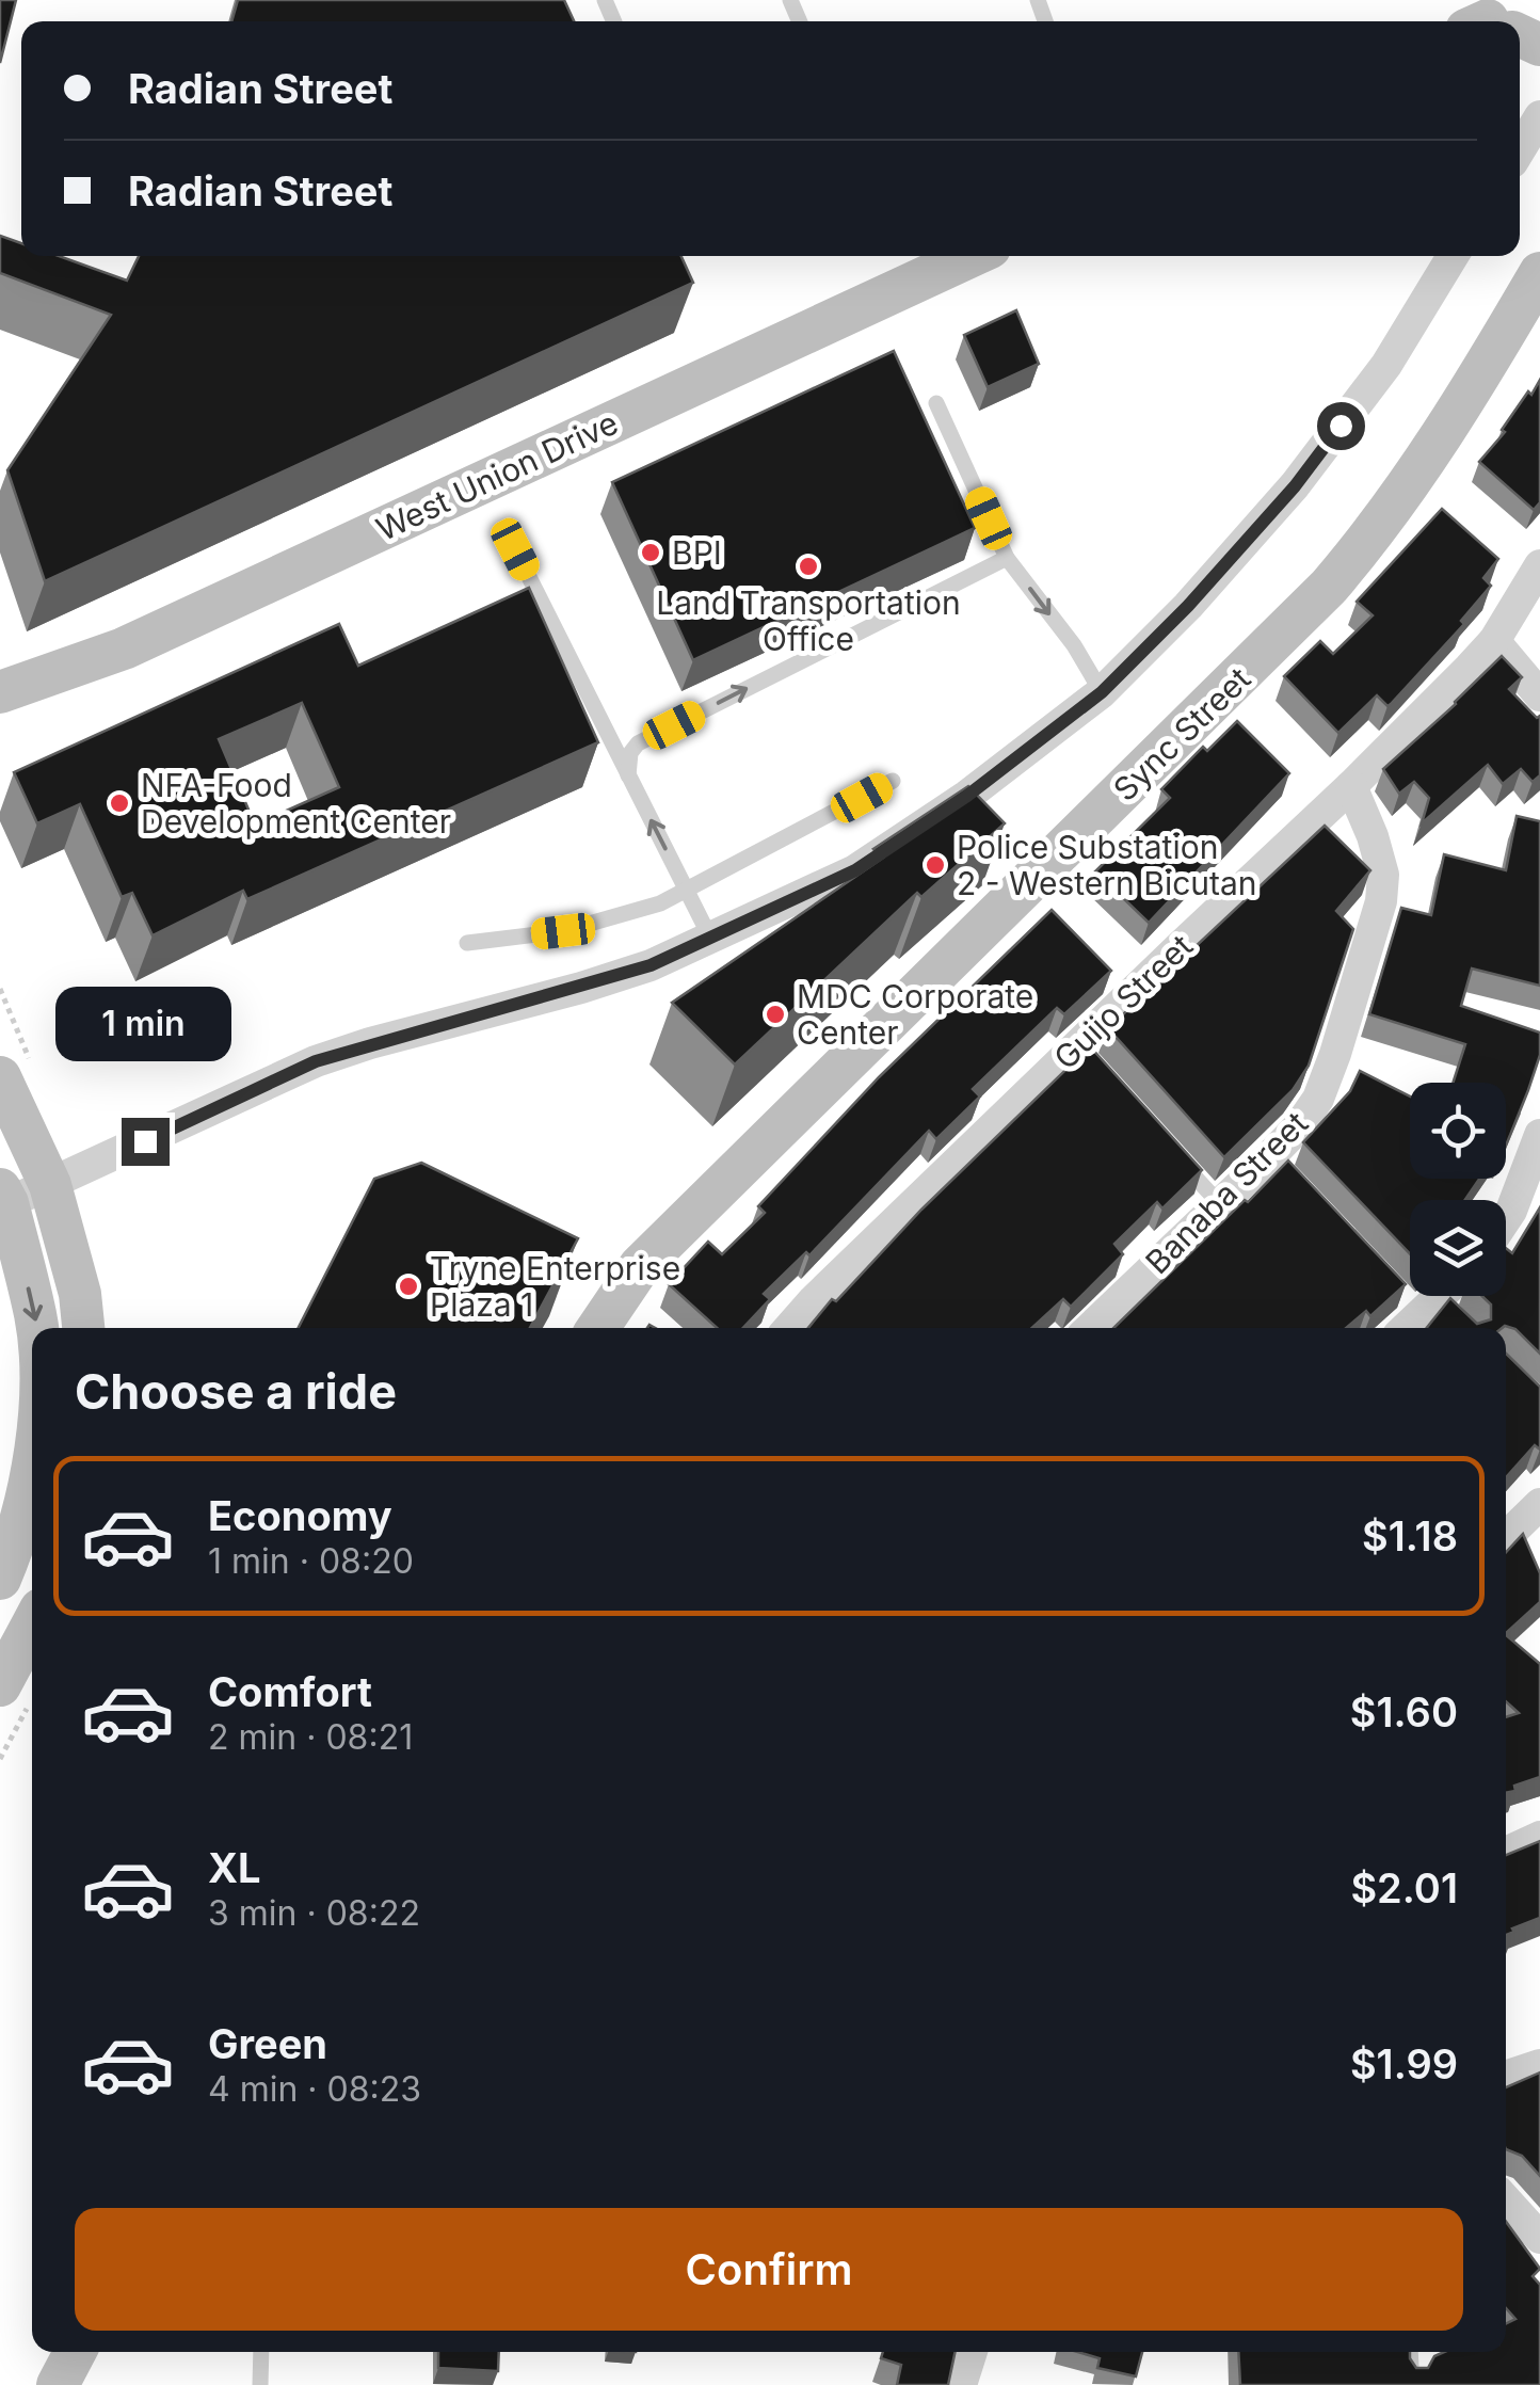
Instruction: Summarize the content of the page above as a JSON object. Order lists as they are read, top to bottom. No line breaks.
{"streets":{"street":["West Union Drive","Sync Street","Guijo Street","Banaba Street"]},"crossings":[["Guijo Street","Banaba Street"]],"places":["BPI","Land Transportation Office","NFA-Food Development Center","Police Substation 2 - Western Bicutan","MDC Corporate Center","Tryne Enterprise Plaza 1"],"page":{"banner":["Radian Street","Radian Street"],"bubble":"1 min","heading":"Choose a ride","list":[{"name":"Economy","note":"1 min · 08:20","value":"$1.18"},{"name":"Comfort","note":"2 min · 08:21","value":"$1.60"},{"name":"XL","note":"3 min · 08:22","value":"$2.01"},{"name":"Green","note":"4 min · 08:23","value":"$1.99"}],"buttons":"Confirm"}}
